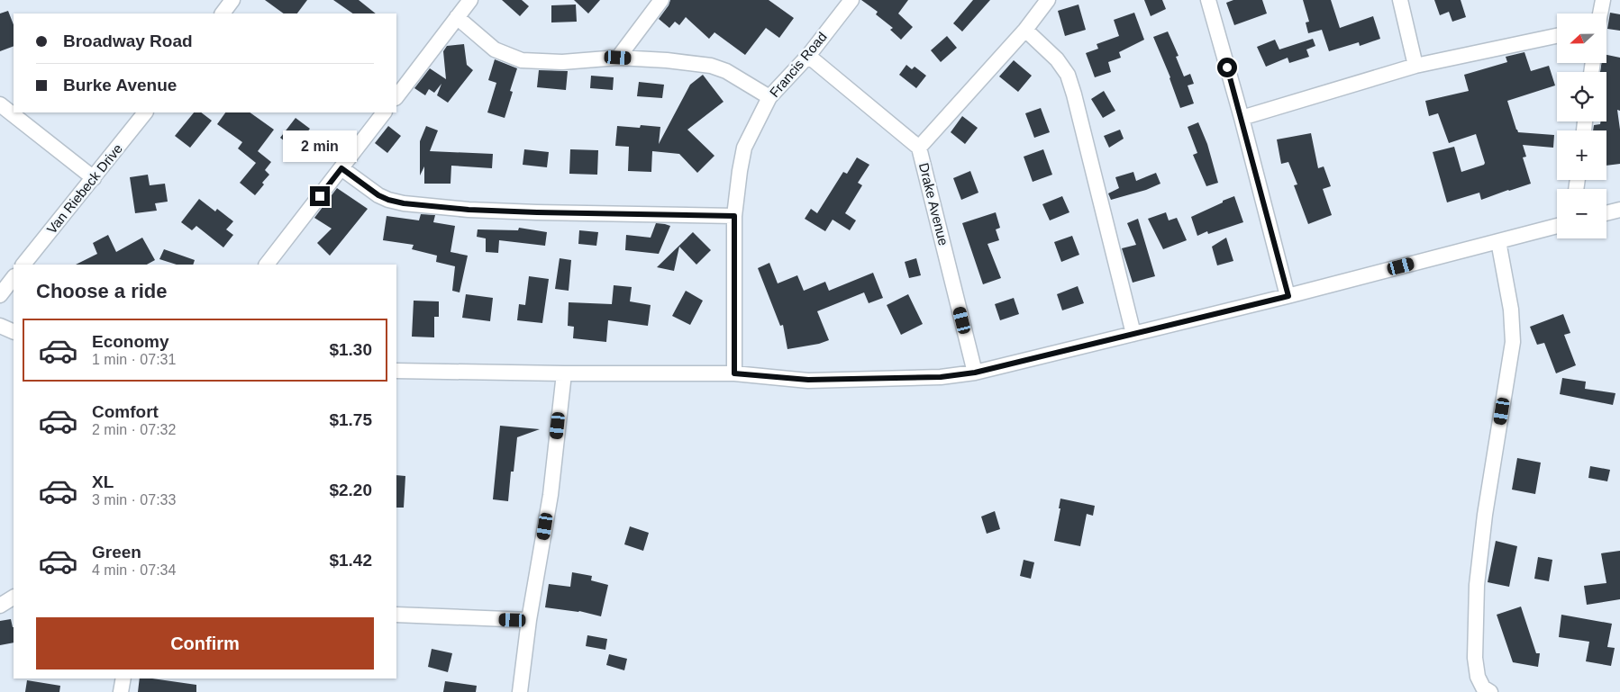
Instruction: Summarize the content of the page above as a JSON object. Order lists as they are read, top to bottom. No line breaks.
{"streets":{"street":["Francis Road","Van Riebeck Drive","Drake Avenue"]},"north":"left","page":{"map_buttons":["+","−"],"banner":["Broadway Road","Burke Avenue"],"bubble":"2 min","heading":"Choose a ride","list":[{"name":"Economy","note":"1 min · 07:31","value":"$1.30"},{"name":"Comfort","note":"2 min · 07:32","value":"$1.75"},{"name":"XL","note":"3 min · 07:33","value":"$2.20"},{"name":"Green","note":"4 min · 07:34","value":"$1.42"}],"buttons":"Confirm"}}
